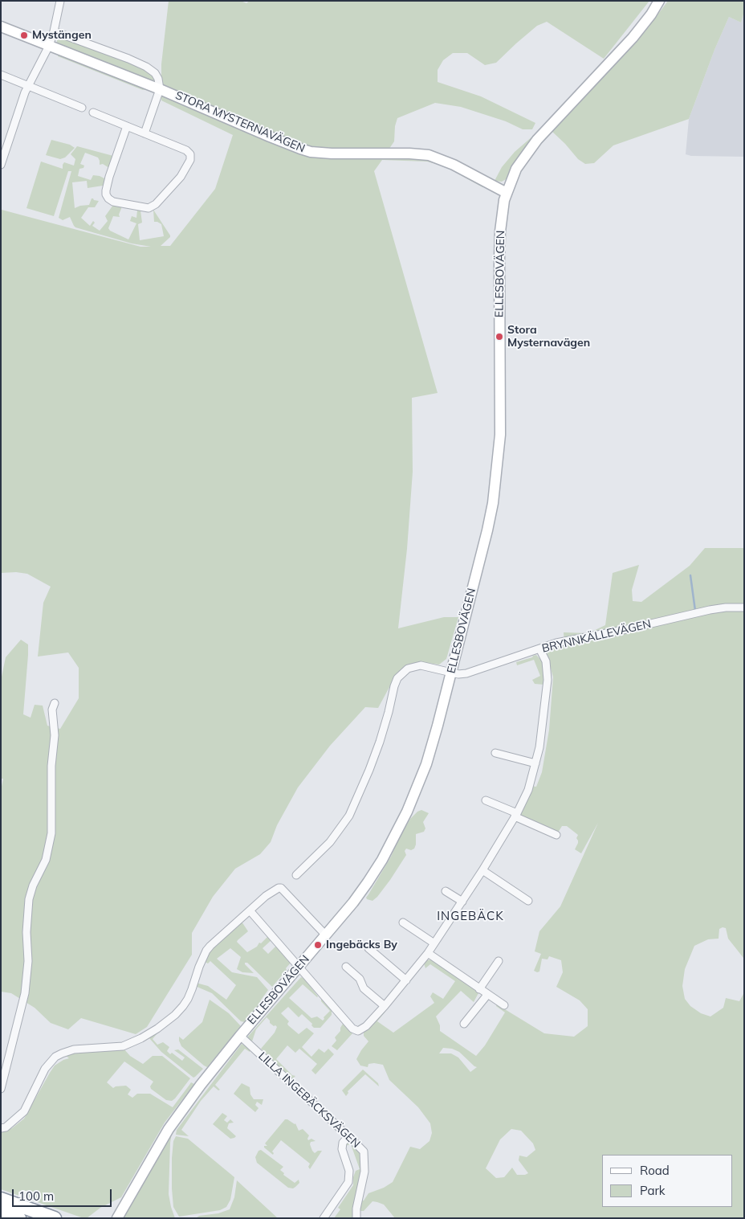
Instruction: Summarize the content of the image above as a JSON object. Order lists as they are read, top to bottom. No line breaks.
{"streets":{"main road":["STORA MYSTERNAVÄGEN","ELLESBOVÄGEN"],"street":["BRYNNKÄLLEVÄGEN","LILLA INGEBÄCKSVÄGEN"]},"crossings":[["STORA MYSTERNAVÄGEN","ELLESBOVÄGEN"],["ELLESBOVÄGEN","BRYNNKÄLLEVÄGEN"],["ELLESBOVÄGEN","LILLA INGEBÄCKSVÄGEN"]],"districts":["INGEBÄCK"],"places":["Mystängen","Stora Mysternavägen","Ingebäcks By"],"legend":["Road","Park"],"scale_bar":"100 m"}
